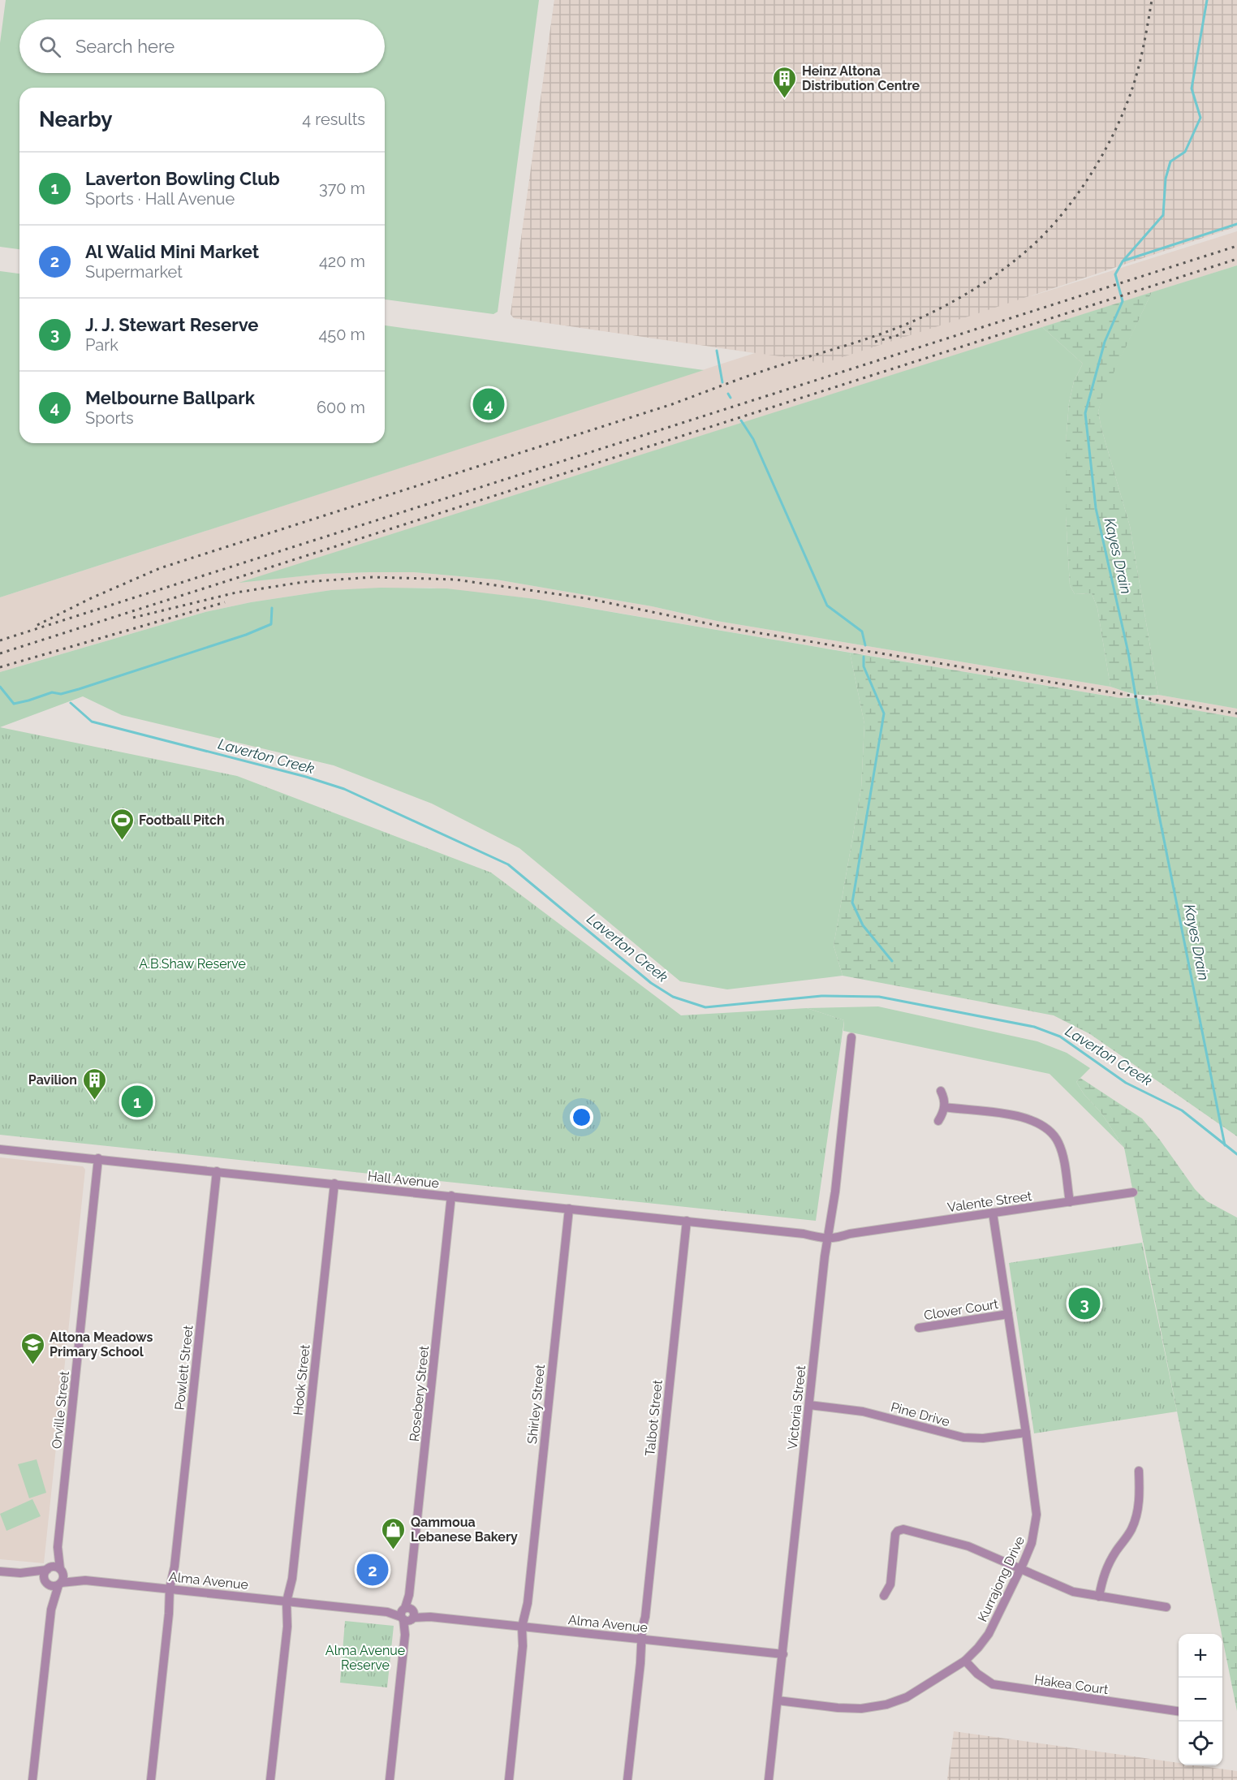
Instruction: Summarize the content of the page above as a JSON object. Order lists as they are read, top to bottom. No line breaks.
{"streets":{"street":["Hall Avenue","Valente Street","Clover Court","Powlett Street","Hook Street","Rosebery Street","Shirley Street","Victoria Street","Orville Street","Pine Drive","Talbot Street","Kurrajong Drive","Alma Avenue","Hakea Court"]},"crossings":[["Hall Avenue","Valente Street"],["Hall Avenue","Powlett Street"],["Hall Avenue","Hook Street"],["Hall Avenue","Rosebery Street"],["Hall Avenue","Shirley Street"],["Hall Avenue","Victoria Street"],["Hall Avenue","Orville Street"],["Hall Avenue","Talbot Street"],["Valente Street","Victoria Street"],["Valente Street","Kurrajong Drive"],["Clover Court","Kurrajong Drive"],["Powlett Street","Alma Avenue"],["Hook Street","Alma Avenue"],["Rosebery Street","Alma Avenue"],["Shirley Street","Alma Avenue"],["Victoria Street","Pine Drive"],["Victoria Street","Kurrajong Drive"],["Victoria Street","Alma Avenue"],["Orville Street","Alma Avenue"],["Pine Drive","Kurrajong Drive"],["Talbot Street","Alma Avenue"],["Kurrajong Drive","Hakea Court"]],"water":["Kayes Drain","Laverton Creek"],"parks":["A.B.Shaw Reserve","Alma Avenue Reserve"],"places":{"building":["Heinz Altona Distribution Centre","Pavilion"],"sports":["Football Pitch"],"school or university":["Altona Meadows Primary School"],"shop":["Qammoua Lebanese Bakery"]},"page":{"search":"Search here","heading":["Nearby","4 results"],"list":[{"mark":"1","name":"Laverton Bowling Club","note":"Sports · Hall Avenue","value":"370 m"},{"mark":"2","name":"Al Walid Mini Market","note":"Supermarket","value":"420 m"},{"mark":"3","name":"J. J. Stewart Reserve","note":"Park","value":"450 m"},{"mark":"4","name":"Melbourne Ballpark","note":"Sports","value":"600 m"}],"pins":["4","1","3","2"],"map_buttons":["+","−"]}}
